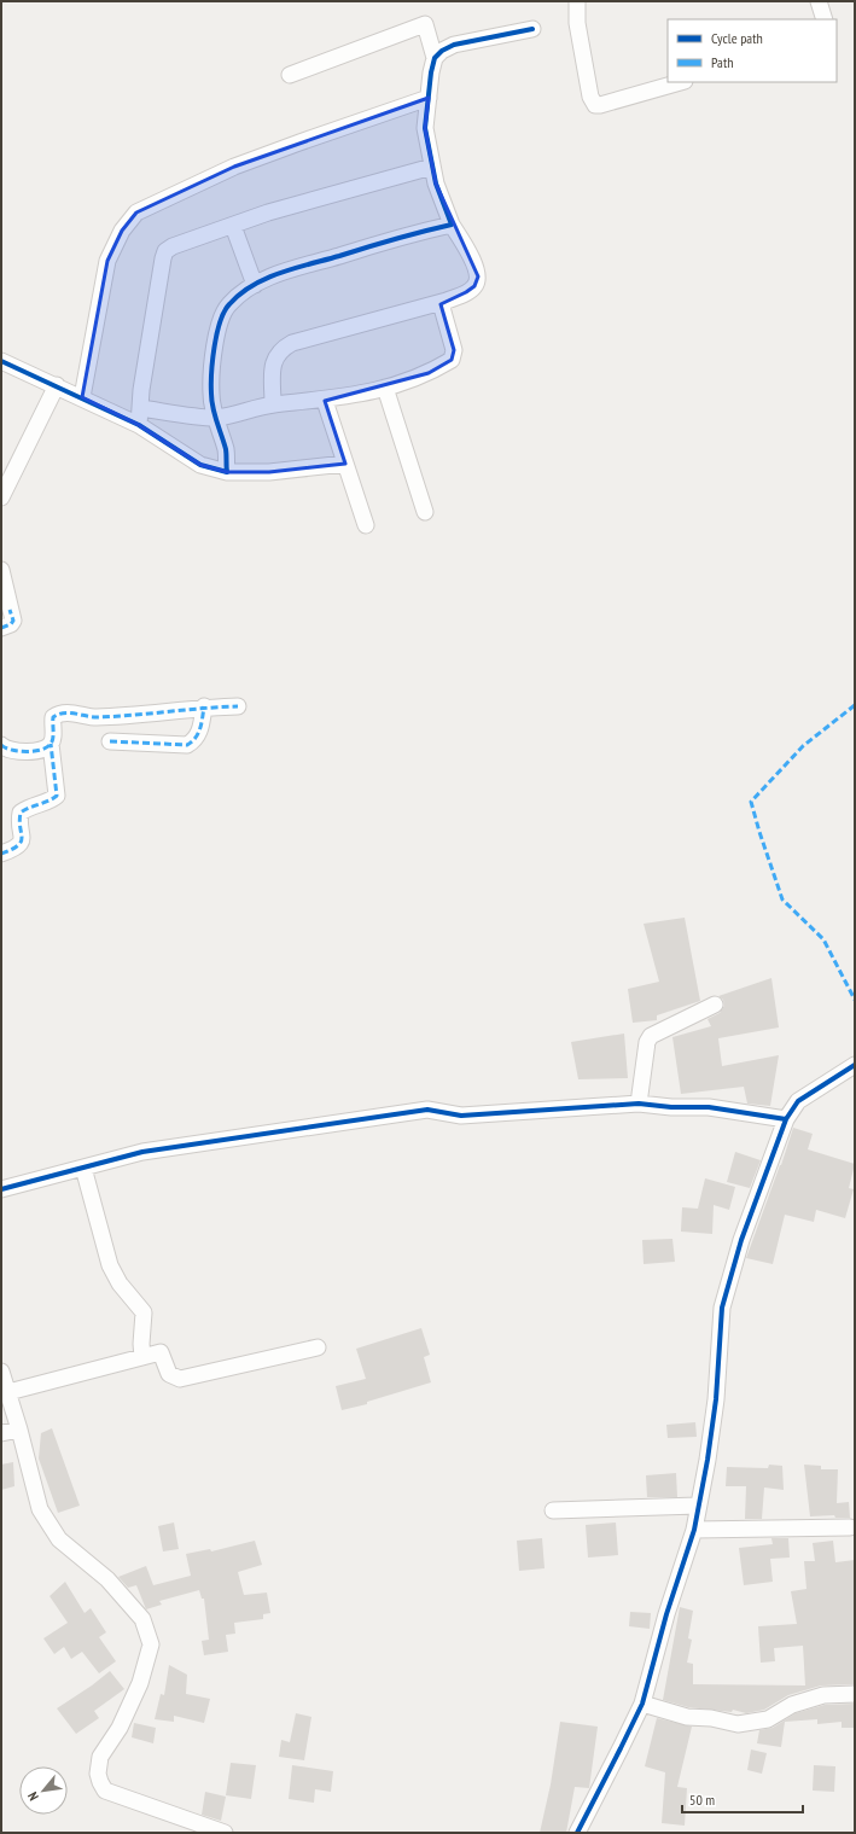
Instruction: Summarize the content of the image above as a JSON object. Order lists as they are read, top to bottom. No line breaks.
{"legend":["Cycle path","Path"],"scale_bar":"50 m","north":"bottom left"}
